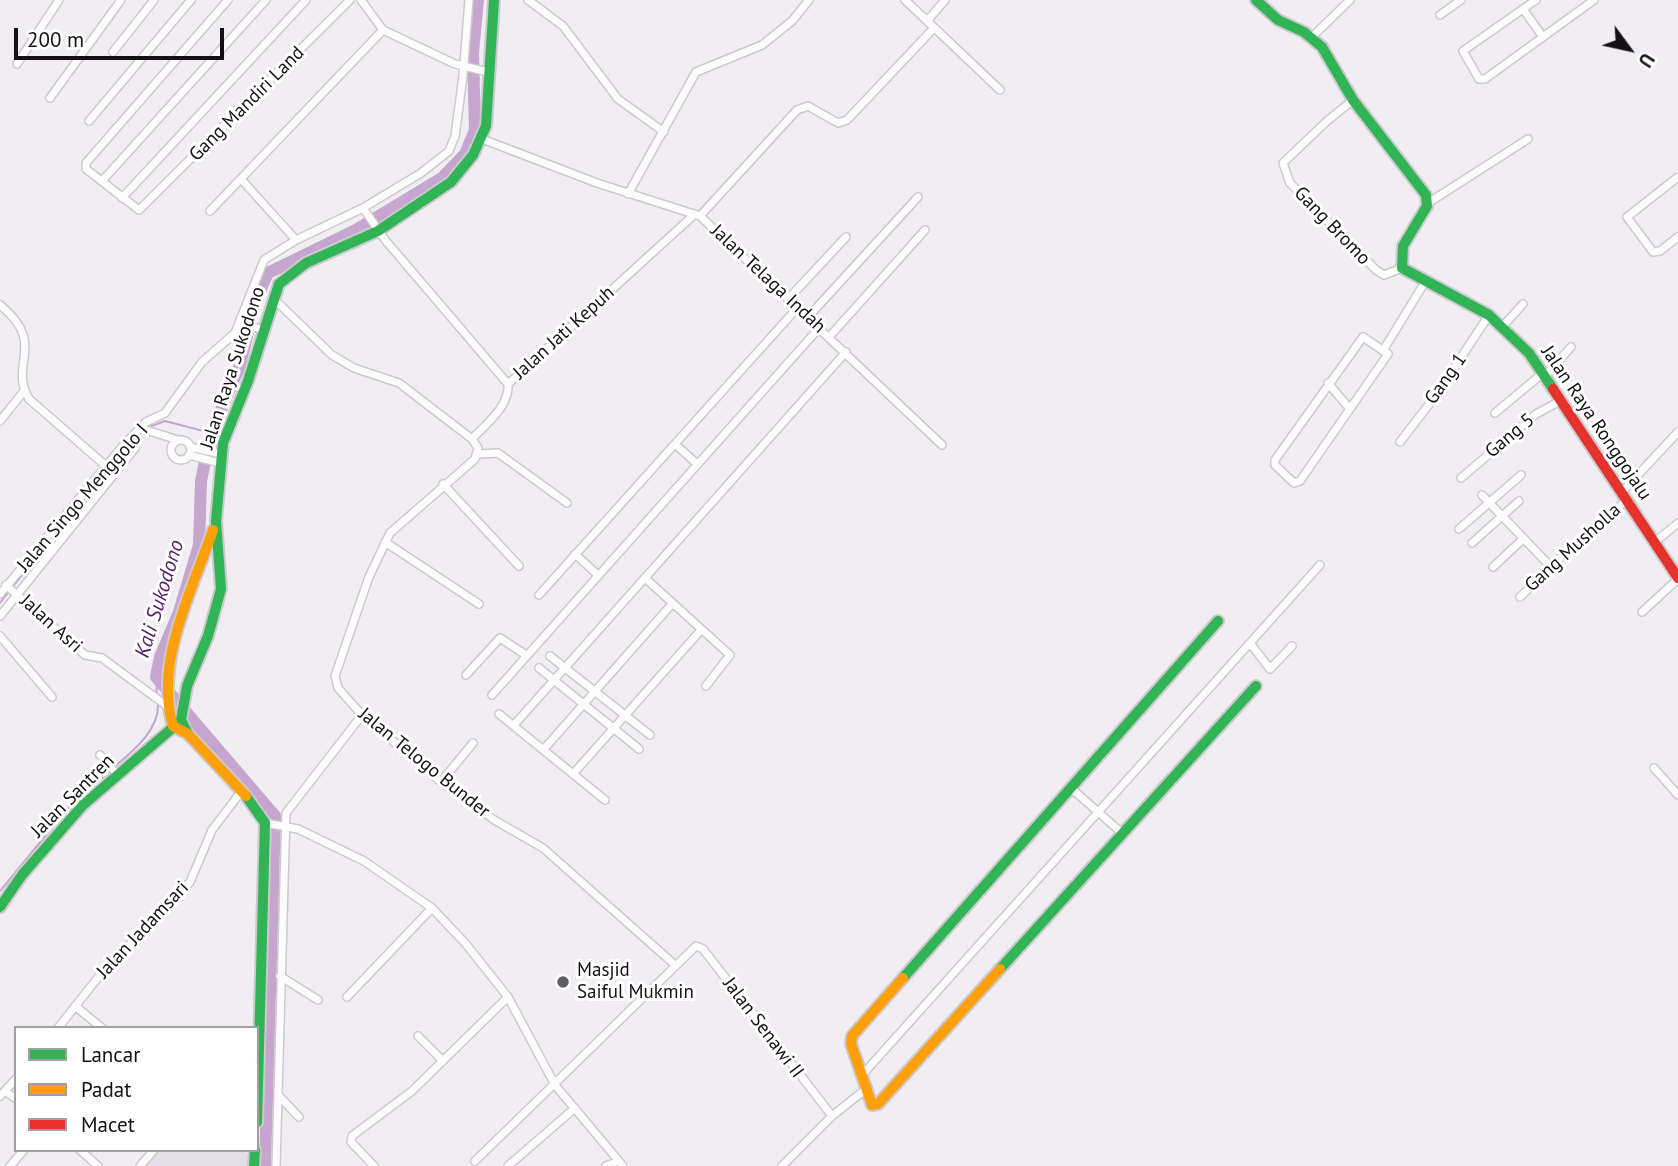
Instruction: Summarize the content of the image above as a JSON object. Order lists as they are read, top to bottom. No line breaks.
{"streets":{"street":["Gang Mandiri Land","Gang Bromo","Jalan Telaga Indah","Jalan Jati Kepuh","Jalan Raya Sukodono","Gang 1","Jalan Raya Ronggojalu","Gang 5","Jalan Singo Menggolo I","Gang Musholla","Jalan Asri","Jalan Telogo Bunder","Jalan Santren","Jalan Jadamsari","Jalan Senawi II"]},"crossings":[["Gang Bromo","Jalan Raya Ronggojalu"],["Jalan Telaga Indah","Jalan Jati Kepuh"],["Jalan Telaga Indah","Jalan Raya Sukodono"],["Jalan Jati Kepuh","Jalan Raya Sukodono"],["Jalan Jati Kepuh","Jalan Singo Menggolo I"],["Jalan Raya Sukodono","Jalan Asri"],["Jalan Raya Sukodono","Jalan Santren"],["Gang 1","Jalan Raya Ronggojalu"],["Jalan Raya Ronggojalu","Gang 5"],["Jalan Raya Ronggojalu","Gang Musholla"],["Jalan Singo Menggolo I","Jalan Asri"],["Jalan Telogo Bunder","Jalan Senawi II"]],"water":["Kali Sukodono"],"places":["Masjid Saiful Mukmin"],"legend":["Lancar","Padat","Macet"],"scale_bar":"200 m","north":"bottom right"}
